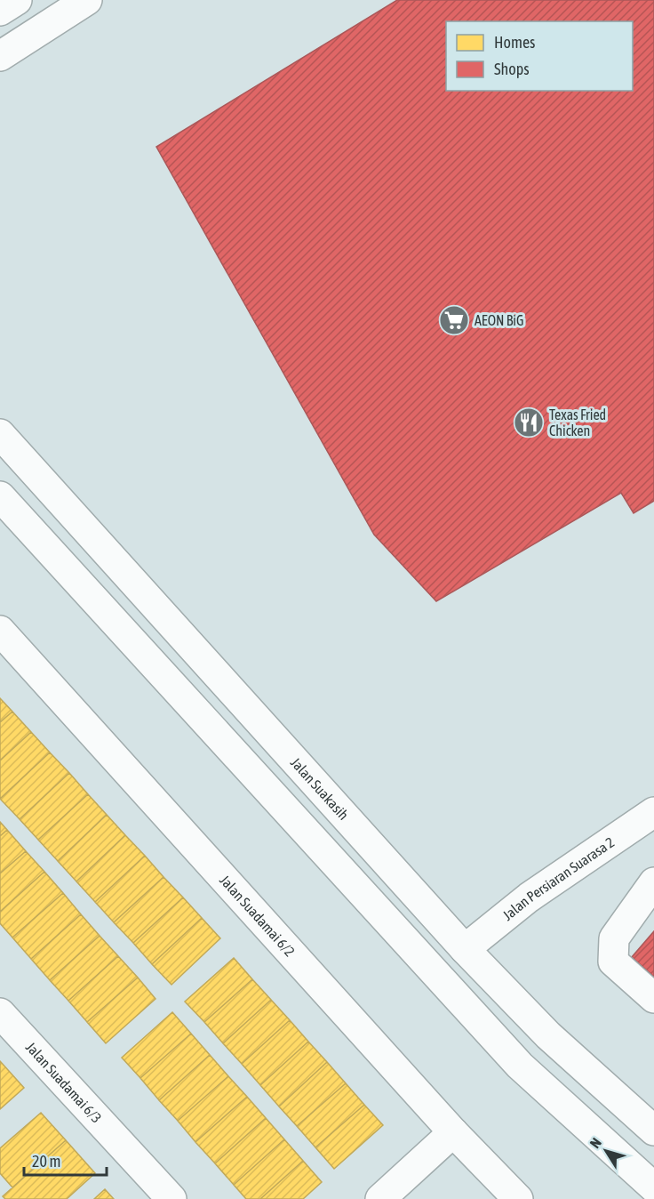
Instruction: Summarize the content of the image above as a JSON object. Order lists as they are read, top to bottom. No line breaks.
{"streets":{"main road":["Jalan Suakasih","Jalan Persiaran Suarasa 2","Jalan Suadamai 6/2","Jalan Suadamai 6/3"]},"crossings":[["Jalan Suakasih","Jalan Persiaran Suarasa 2"]],"places":{"supermarket":["AEON BiG"],"restaurant":["Texas Fried Chicken"]},"legend":["Homes","Shops"],"scale_bar":"20 m","north":"top left"}
